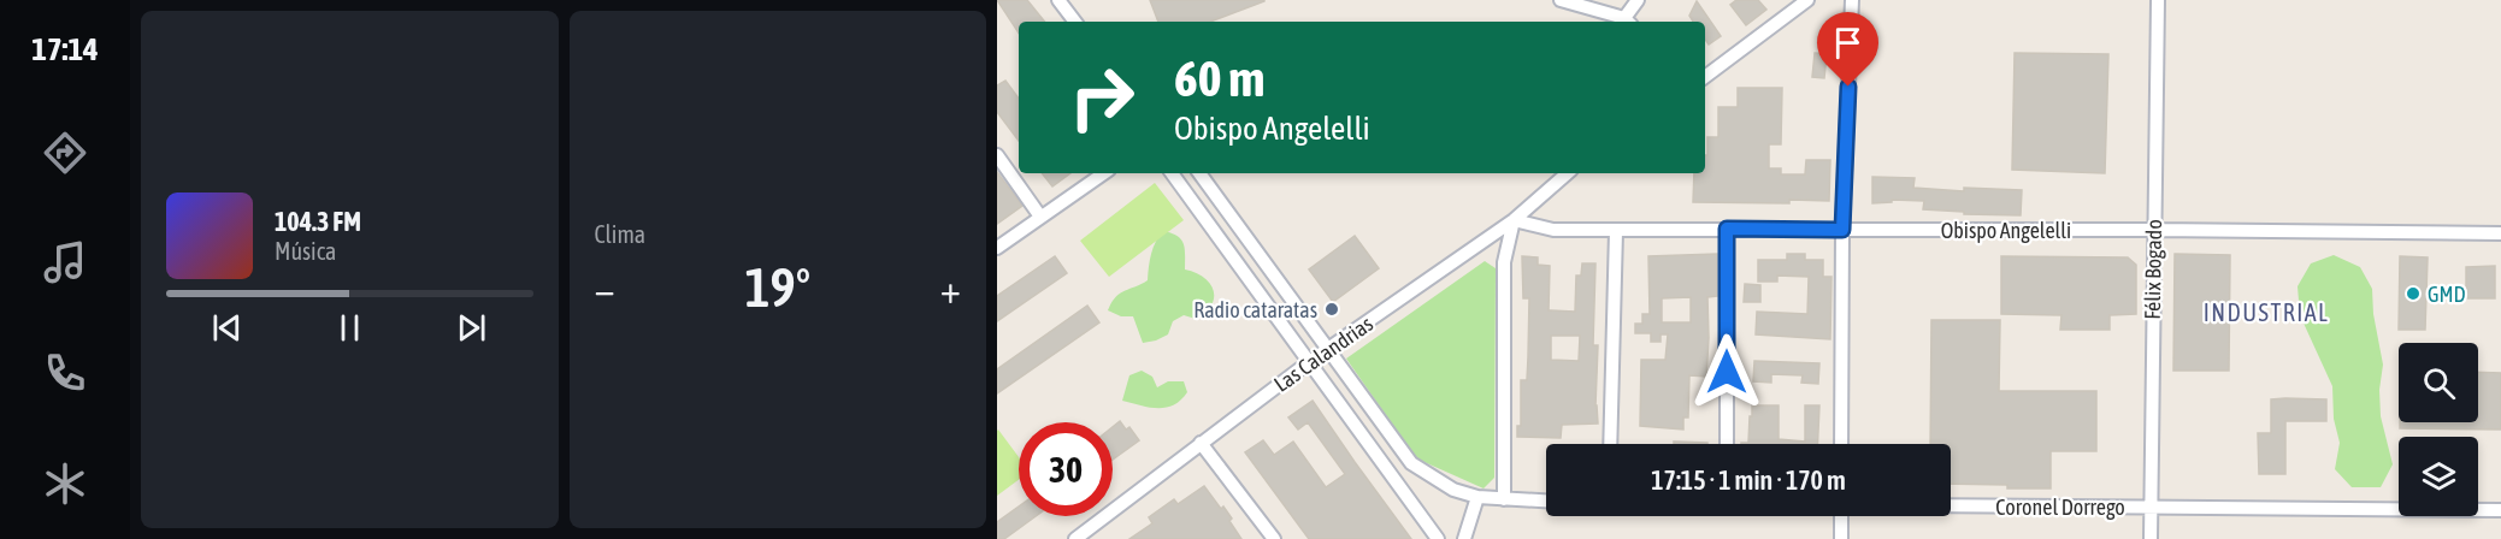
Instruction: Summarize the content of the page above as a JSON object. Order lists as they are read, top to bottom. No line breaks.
{"streets":{"street":["Obispo Angelelli","Félix Bogado","Las Calandrias","Coronel Dorrego"]},"crossings":[["Obispo Angelelli","Félix Bogado"],["Obispo Angelelli","Las Calandrias"],["Félix Bogado","Coronel Dorrego"]],"districts":["INDUSTRIAL"],"places":["GMD","Radio cataratas"],"page":{"tabs":"17:14","tile":"Clima","turn":["60 m","Obispo Angelelli"],"song":["104.3 FM","Música"],"heat":["−","19°","+"],"limit":"30","trip":"17:15 · 1 min · 170 m"}}
